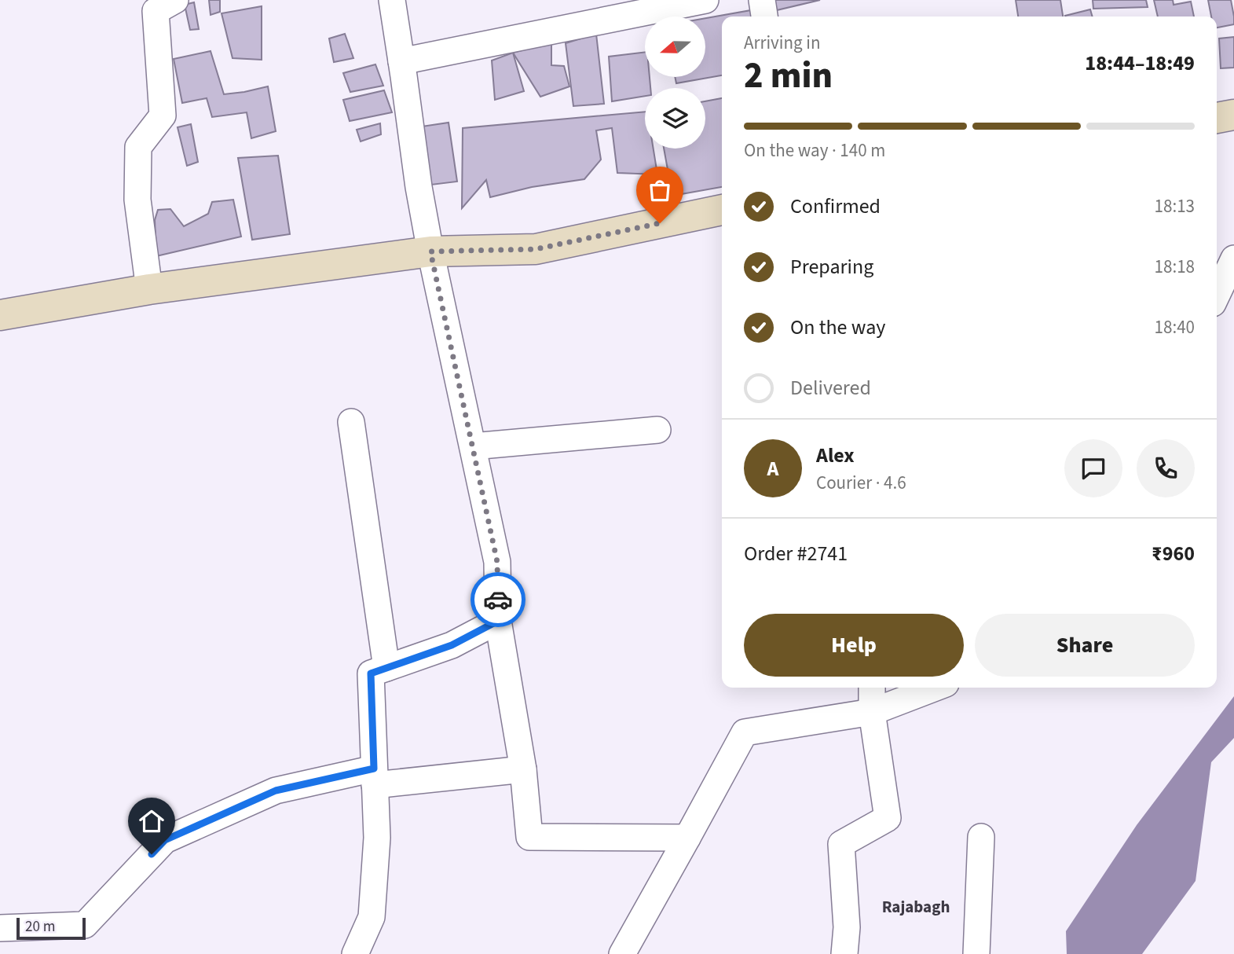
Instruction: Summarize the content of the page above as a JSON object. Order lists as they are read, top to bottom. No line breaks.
{"districts":["Rajabagh"],"scale_bar":"20 m","north":"left","page":{"heading":["2 min","Arriving in","18:44–18:49"],"panel":["Alex","Courier · 4.6","Order #2741","₹960"],"bar":"On the way · 140 m","list":[["Confirmed","18:13"],["Preparing","18:18"],["On the way","18:40"],"Delivered"],"round":"A","buttons":["Help","Share"],"scale":"20 m"}}
